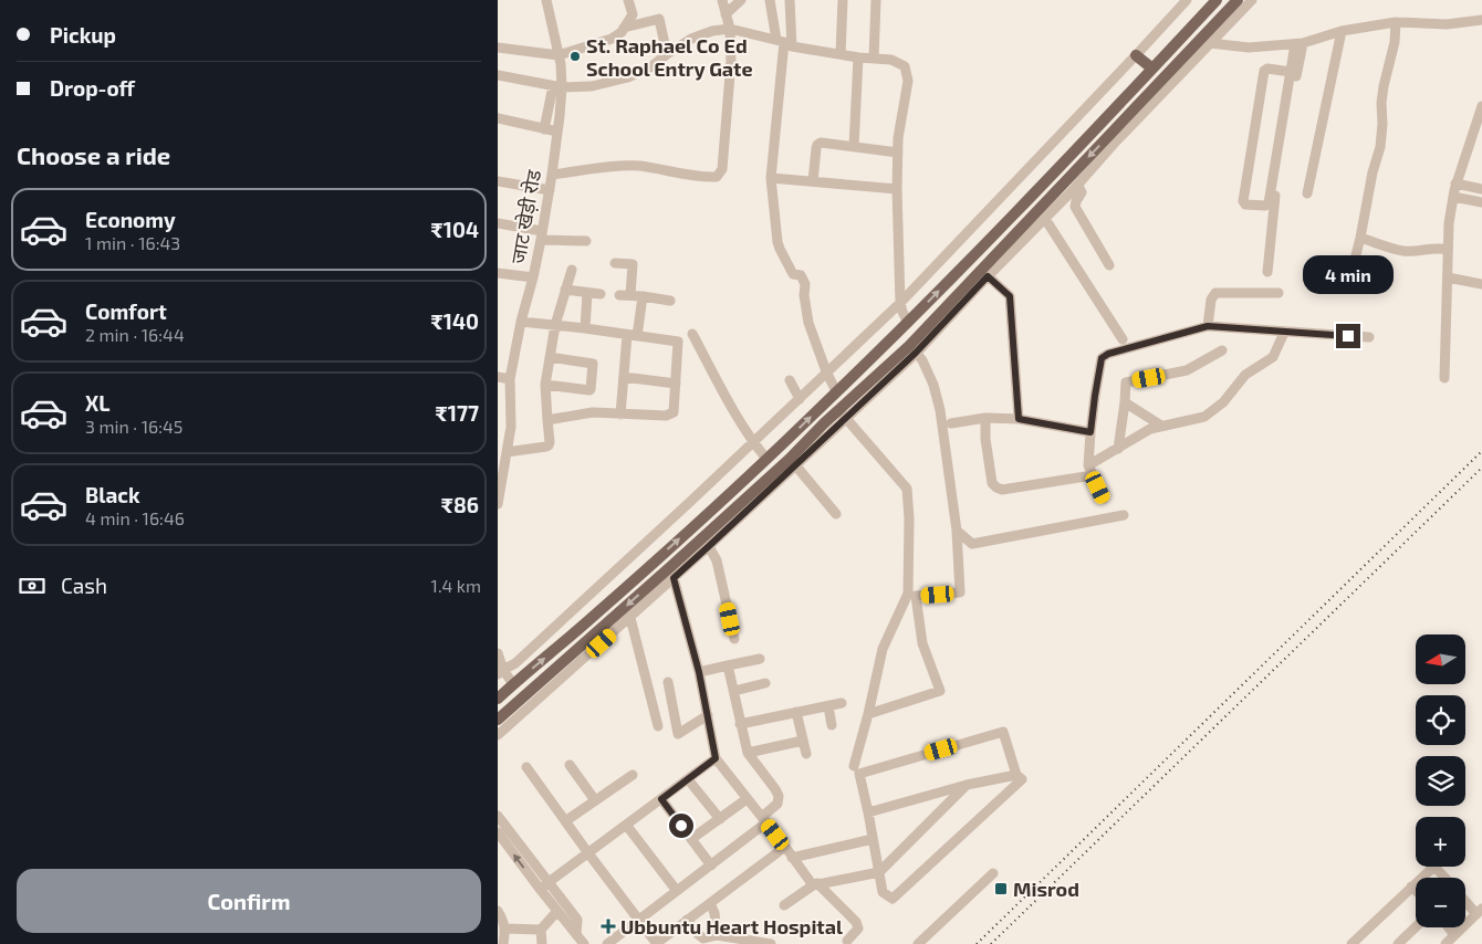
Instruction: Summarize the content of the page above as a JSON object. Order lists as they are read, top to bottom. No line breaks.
{"streets":{"street":["जाट खेड़ी रोड"]},"places":{"other":["St. Raphael Co Ed School Entry Gate"],"transit":["Misrod"],"health":["Ubbuntu Heart Hospital"]},"north":"left","page":{"banner":["Pickup","Drop-off"],"heading":"Choose a ride","list":[{"name":"Economy","note":"1 min · 16:43","value":"₹104"},{"name":"Comfort","note":"2 min · 16:44","value":"₹140"},{"name":"XL","note":"3 min · 16:45","value":"₹177"},{"name":"Black","note":"4 min · 16:46","value":"₹86"}],"bubble":"4 min","pay":["Cash","1.4 km"],"map_buttons":["+","−"],"buttons":"Confirm"}}
